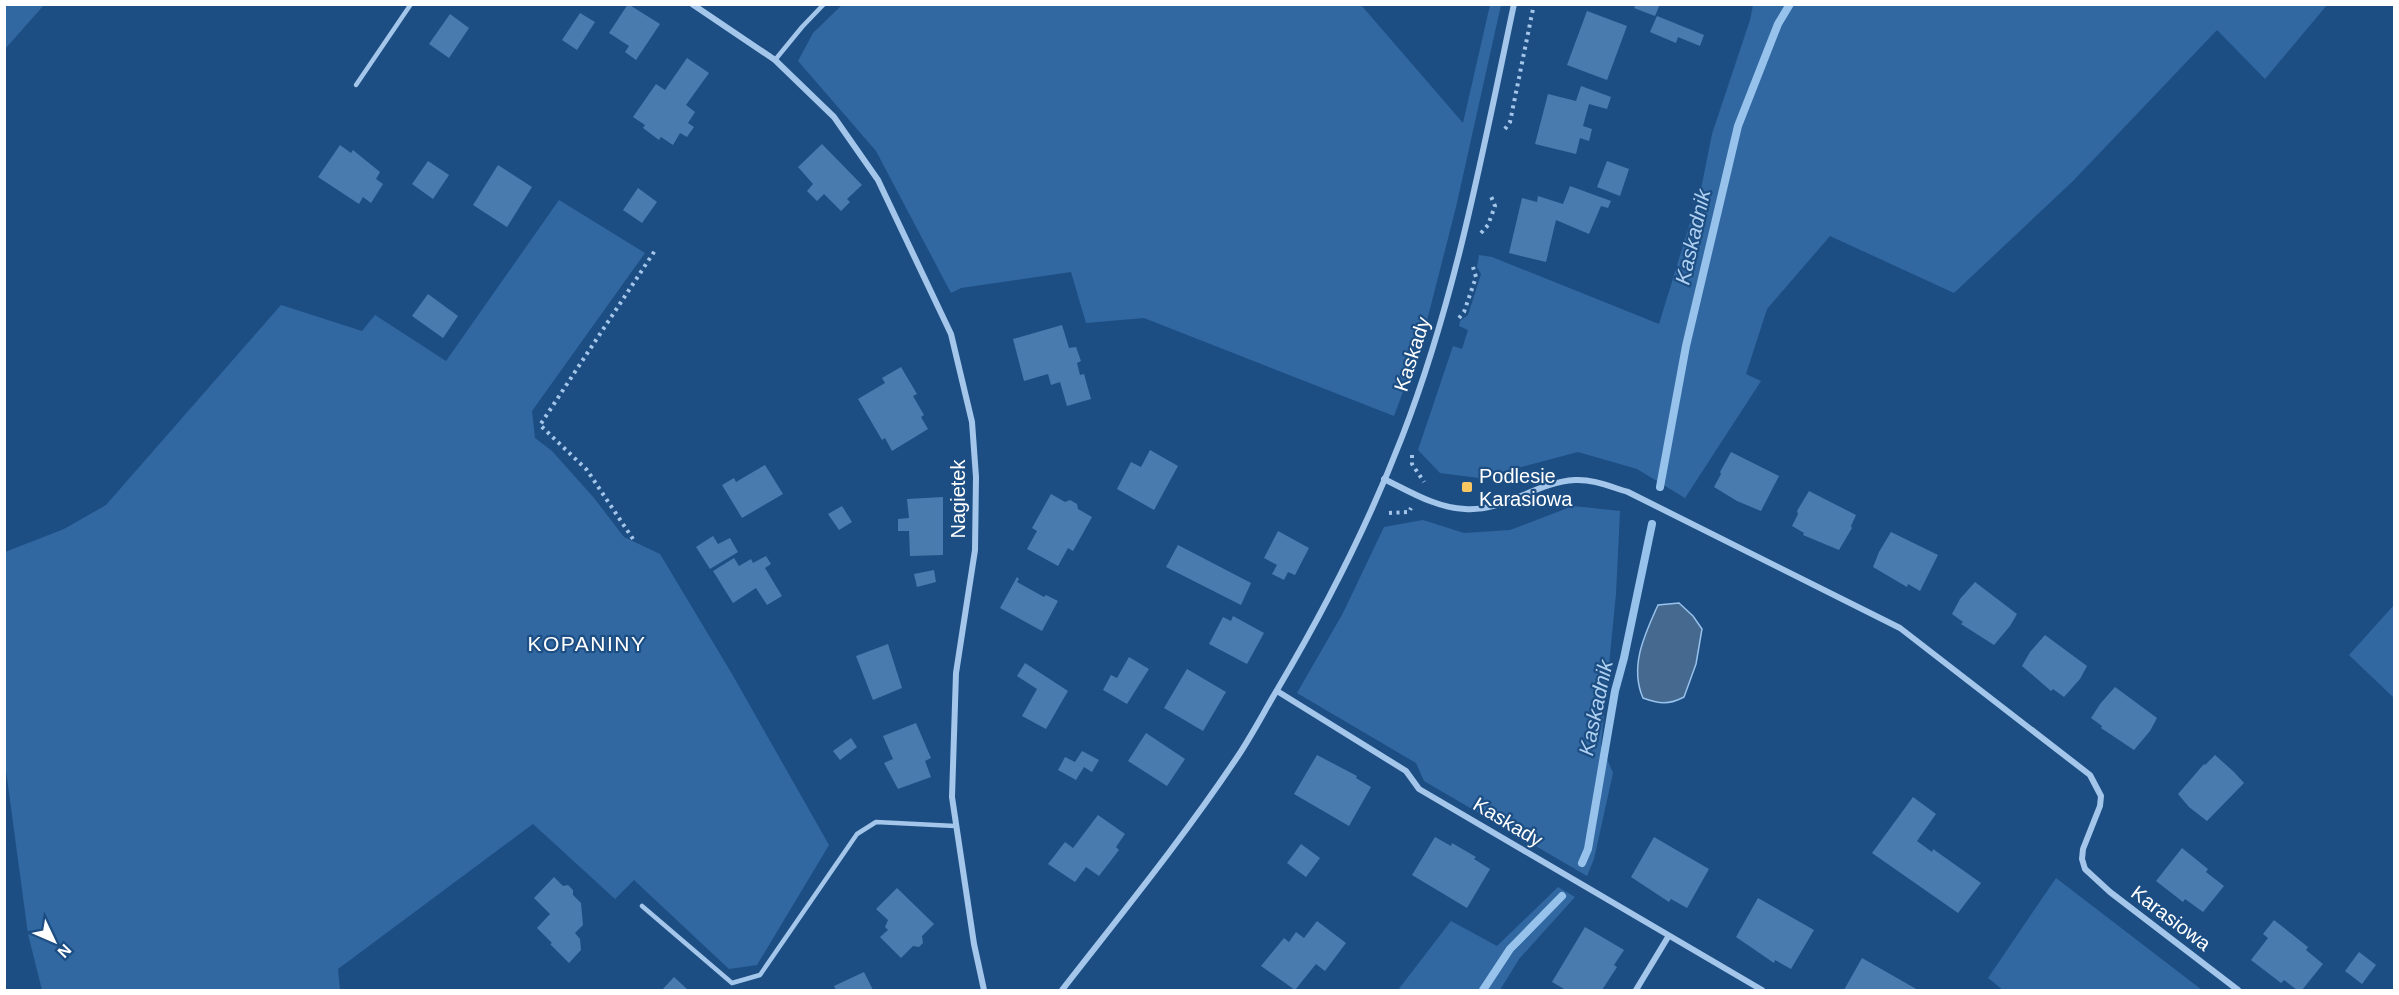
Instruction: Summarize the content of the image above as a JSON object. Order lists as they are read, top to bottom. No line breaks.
{"streets":{"street":["Kaskady","Nagietek","Karasiowa"]},"crossings":[["Kaskady","Karasiowa"]],"districts":["KOPANINY"],"water":["Kaskadnik"],"places":{"transit":["Podlesie Karasiowa"]},"north":"bottom right"}
